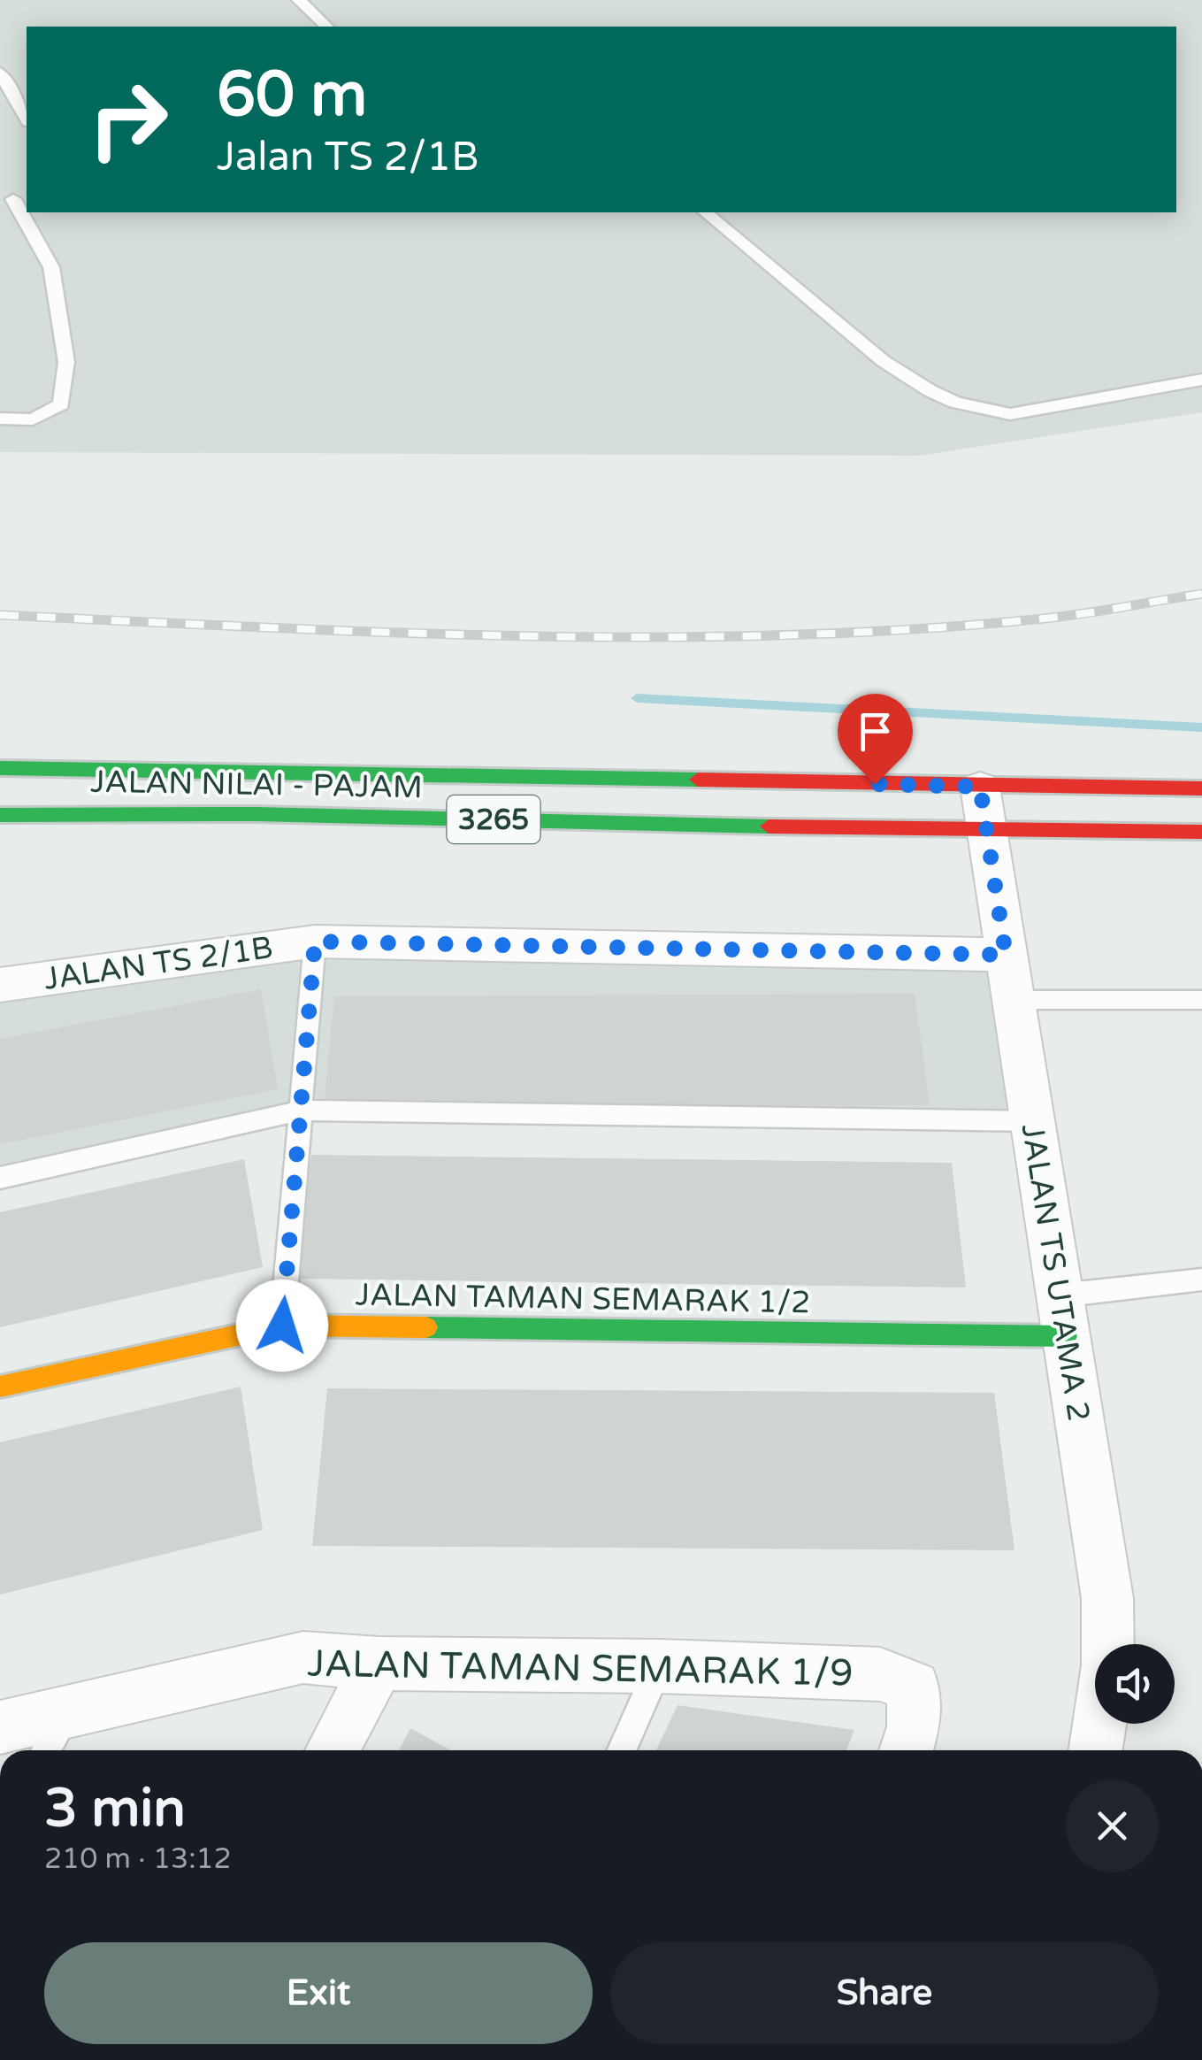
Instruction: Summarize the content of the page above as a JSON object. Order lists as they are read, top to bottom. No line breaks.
{"streets":{"main road":["JALAN NILAI - PAJAM","3265","JALAN TAMAN SEMARAK 1/2"],"street":["JALAN TS 2/1B","JALAN TS UTAMA 2","JALAN TAMAN SEMARAK 1/9"]},"crossings":[["JALAN NILAI - PAJAM","JALAN TS UTAMA 2"],["JALAN TS 2/1B","JALAN TS UTAMA 2"],["JALAN TS UTAMA 2","JALAN TAMAN SEMARAK 1/2"]],"page":{"turn":["60 m","Jalan TS 2/1B"],"heading":["3 min","210 m · 13:12"],"buttons":["Exit","Share"]}}
